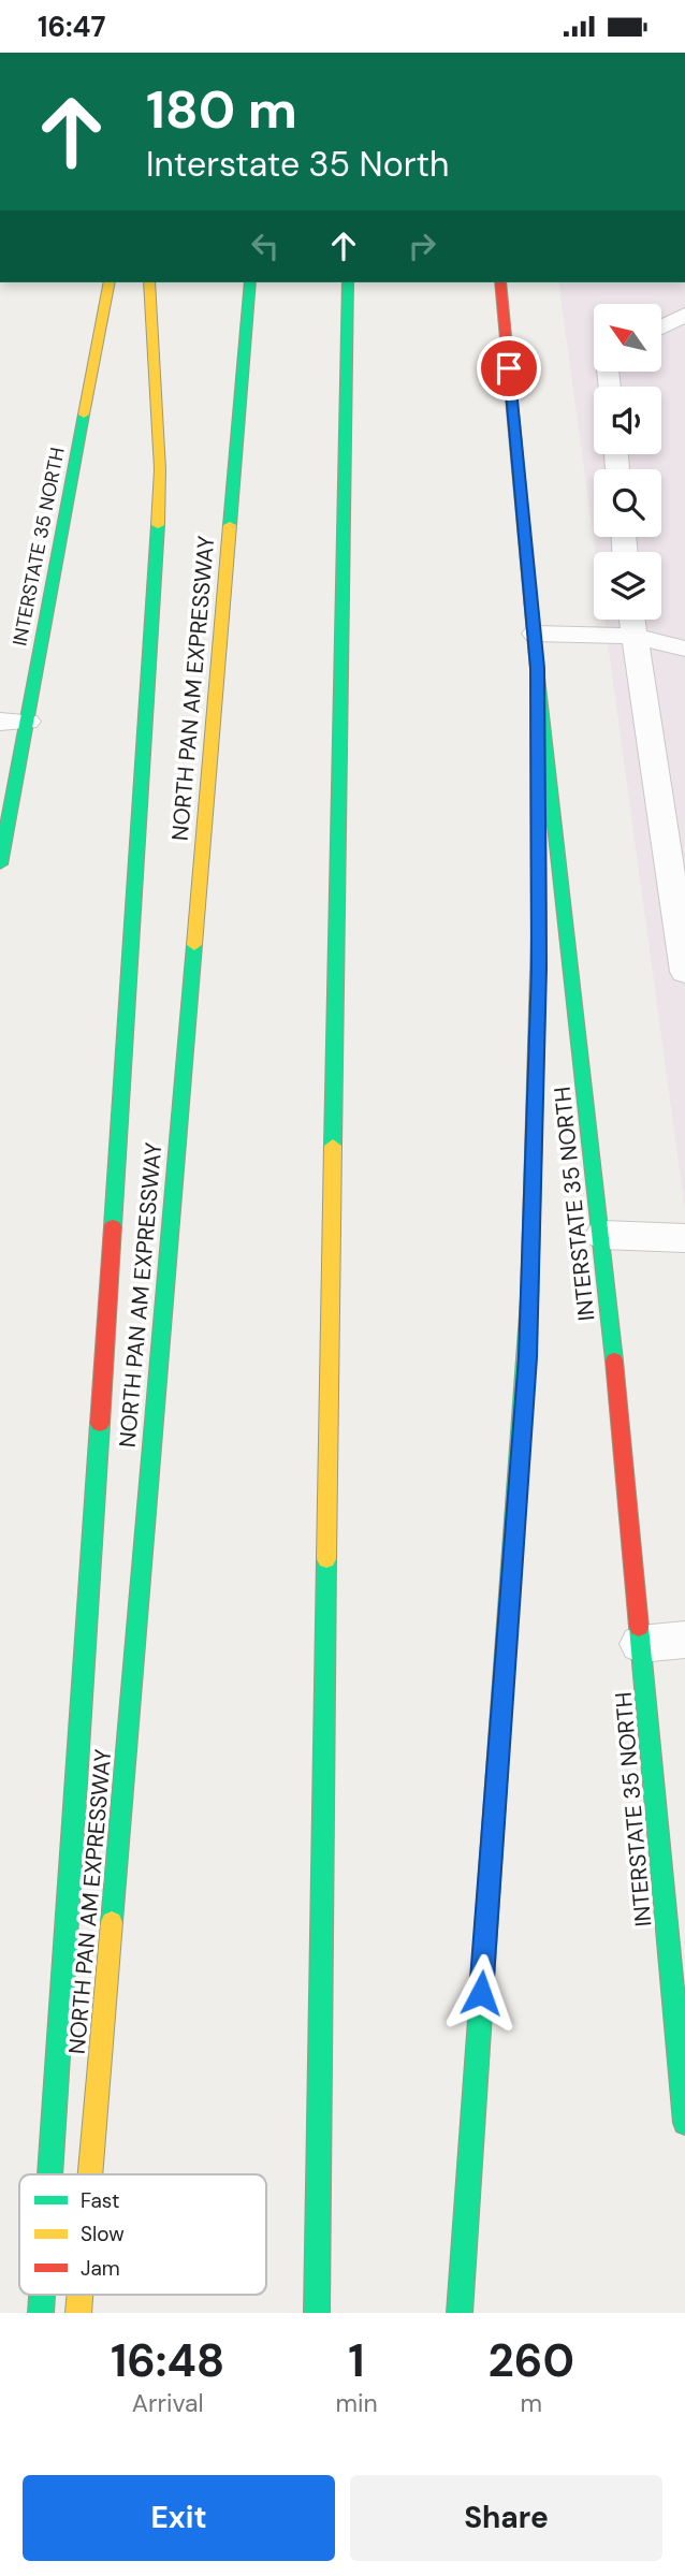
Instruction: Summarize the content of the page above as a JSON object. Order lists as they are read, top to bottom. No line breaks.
{"streets":{"main road":["INTERSTATE 35 NORTH","NORTH PAN AM EXPRESSWAY"]},"legend":["Fast","Slow","Jam"],"north":"top left","page":{"status":"16:47","turn":["180 m","Interstate 35 North"],"eta":["16:48","Arrival","1","min","260","m"],"buttons":["Exit","Share"]}}
